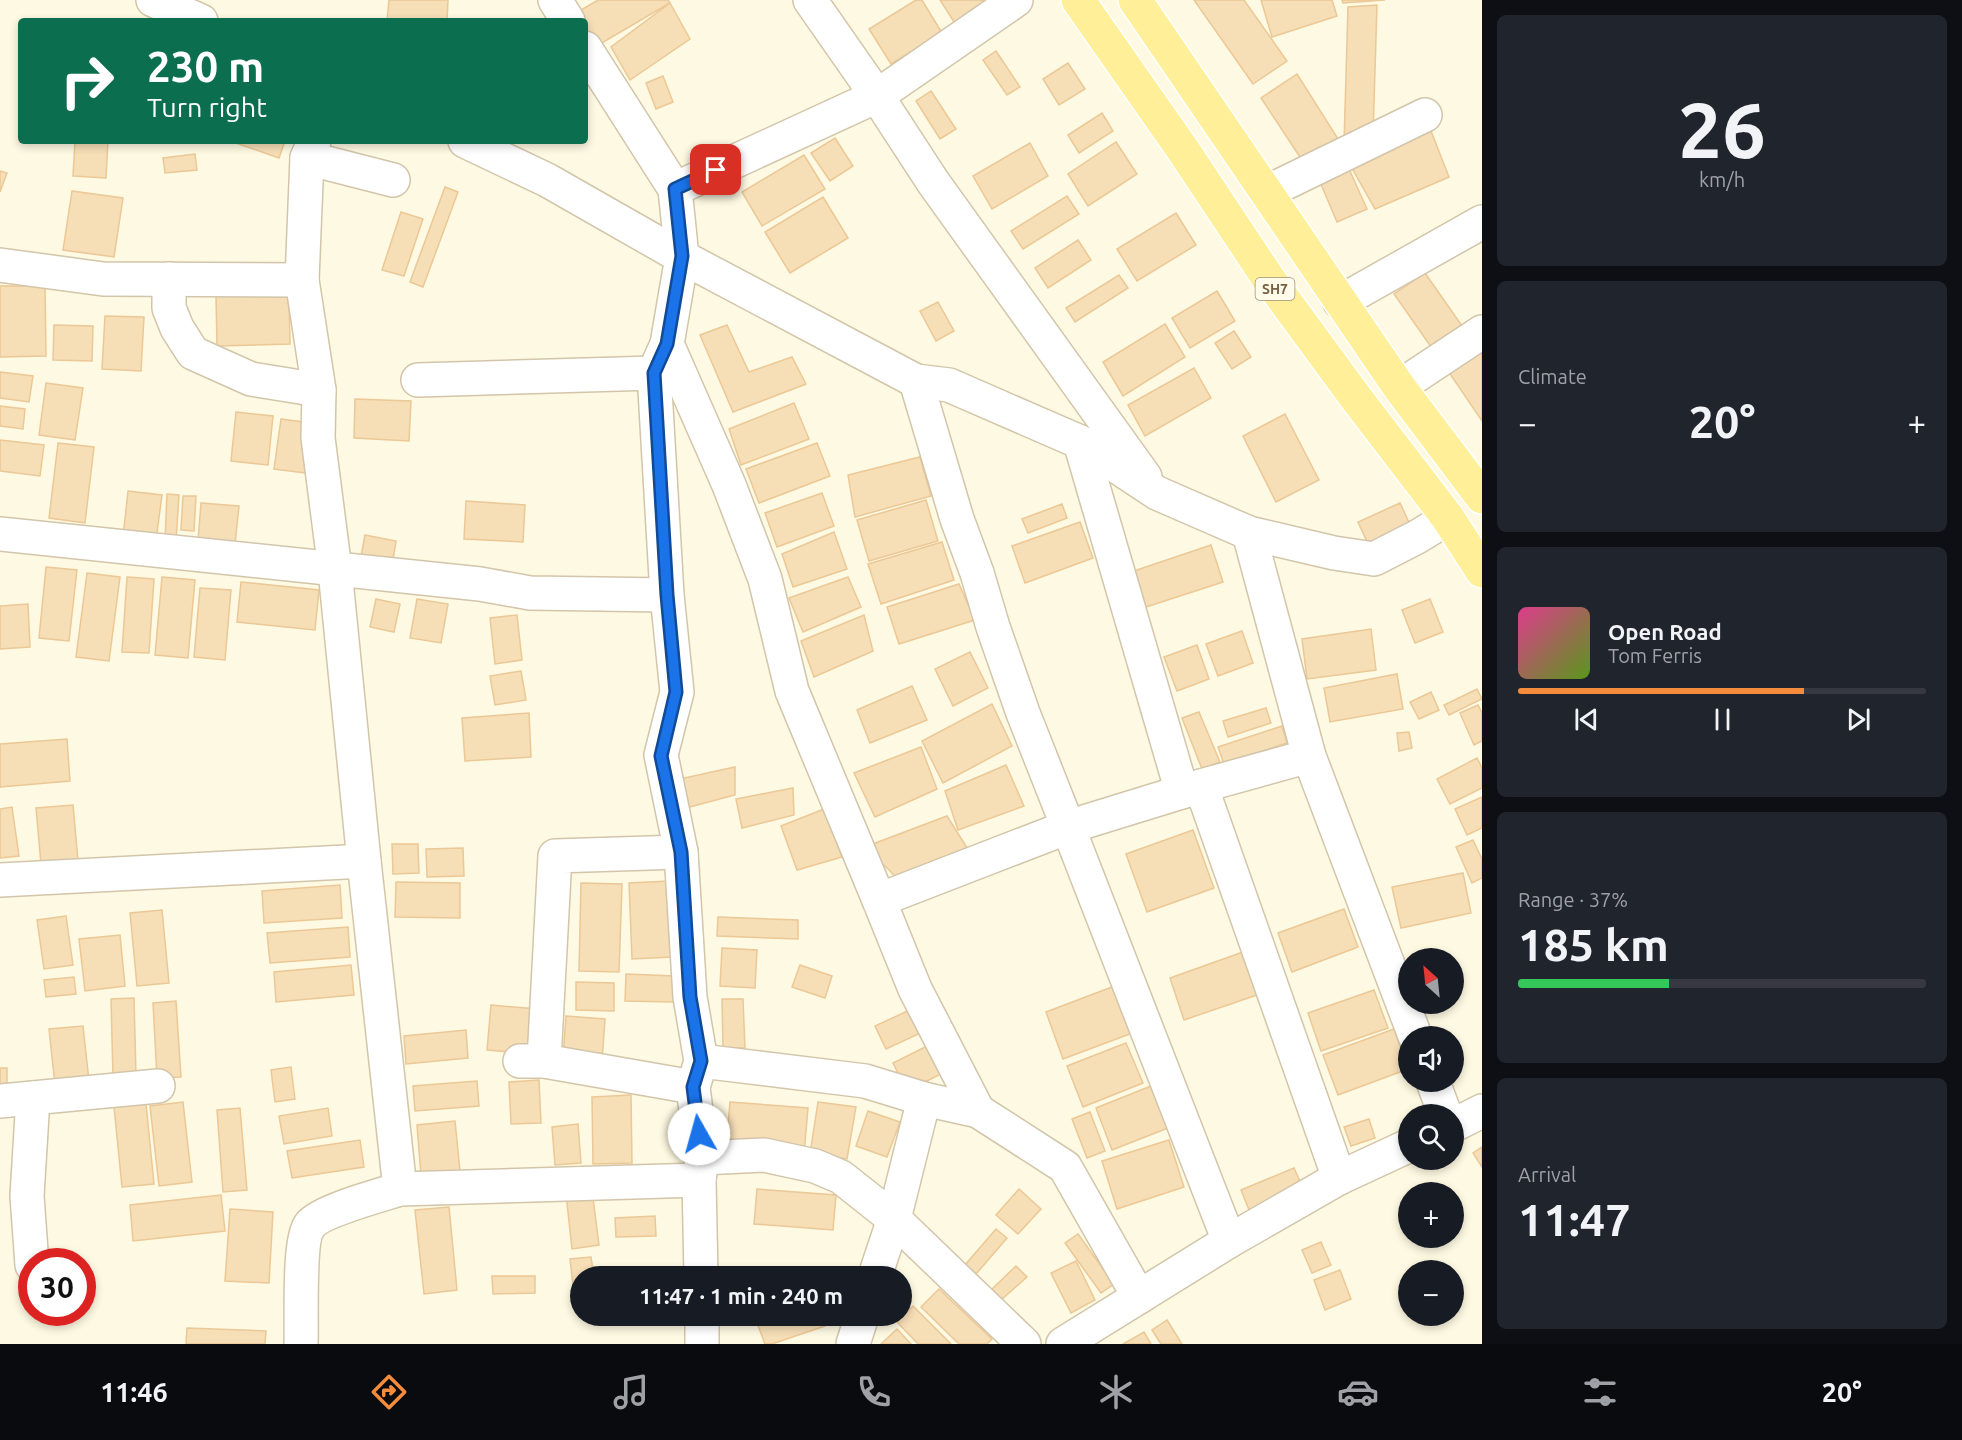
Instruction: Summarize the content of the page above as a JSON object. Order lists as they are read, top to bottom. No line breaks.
{"streets":{"main road":["SH7"]},"north":"top left","page":{"tile":[["26","km/h"],"Climate",["Range · 37%","185 km"],["Arrival","11:47"]],"turn":["230 m","Turn right"],"heat":["−","20°","+"],"song":["Open Road","Tom Ferris"],"map_buttons":["+","−"],"limit":"30","trip":"11:47 · 1 min · 240 m","tabs":["11:46","20°"]}}
